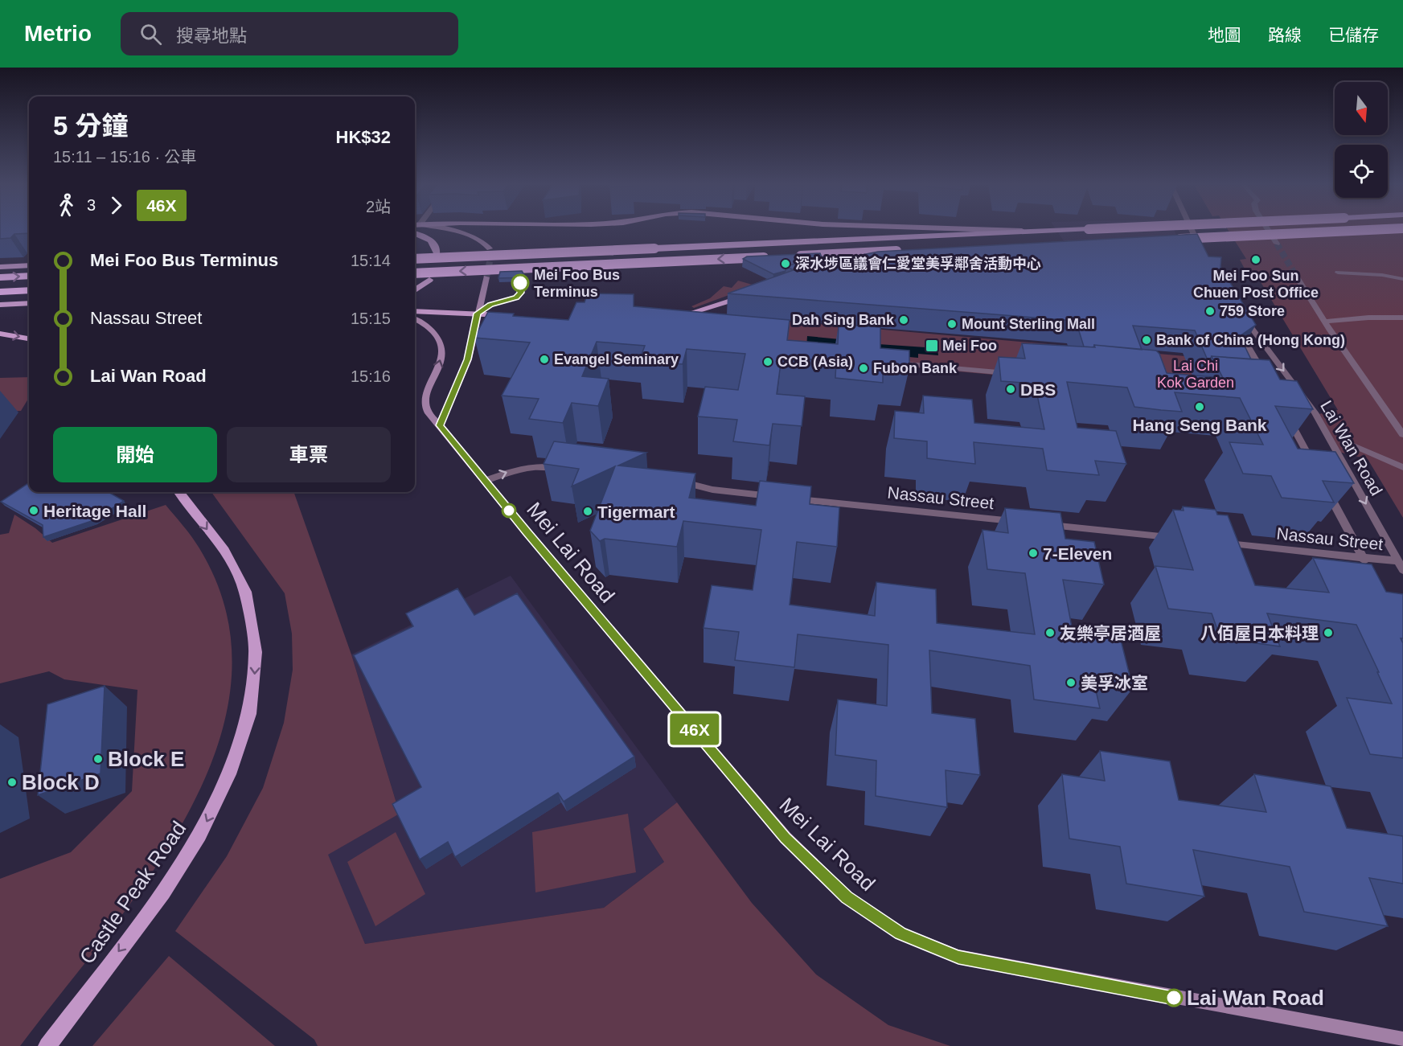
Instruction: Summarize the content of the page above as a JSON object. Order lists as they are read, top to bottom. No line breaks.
{"streets":{"main road":["Mei Lai Road","Castle Peak Road"],"street":["Lai Wan Road","Nassau Street"]},"crossings":[["Lai Wan Road","Nassau Street"]],"one_way":["Castle Peak Road"],"parks":["Lai Chi Kok Garden"],"places":{"other":["Mei Foo Sun Chuen Post Office","深水埗區議會仁愛堂美孚鄰舍活動中心","Mei Foo Bus Terminus","759 Store","Dah Sing Bank","Mount Sterling Mall","Bank of China (Hong Kong)","Evangel Seminary","CCB (Asia)","Fubon Bank","DBS","Hang Seng Bank","Heritage Hall","Tigermart","7-Eleven","友樂亭居酒屋","八佰屋日本料理","美孚冰室","Block E","Block D","Lai Wan Road"],"transit":["Mei Foo"]},"lines":["bus line 46X"],"north":"bottom","page":{"header":"Metrio","search":"搜尋地點","nav":["地圖","路線","已儲存"],"on_map":"46X","heading":["5 分鐘","15:11 – 15:16 · 公車","HK$32"],"legs":["3","46X","2站"],"list":[{"name":"Mei Foo Bus Terminus","value":"15:14"},{"name":"Nassau Street","value":"15:15"},{"name":"Lai Wan Road","value":"15:16"}],"buttons":["開始","車票"]}}
